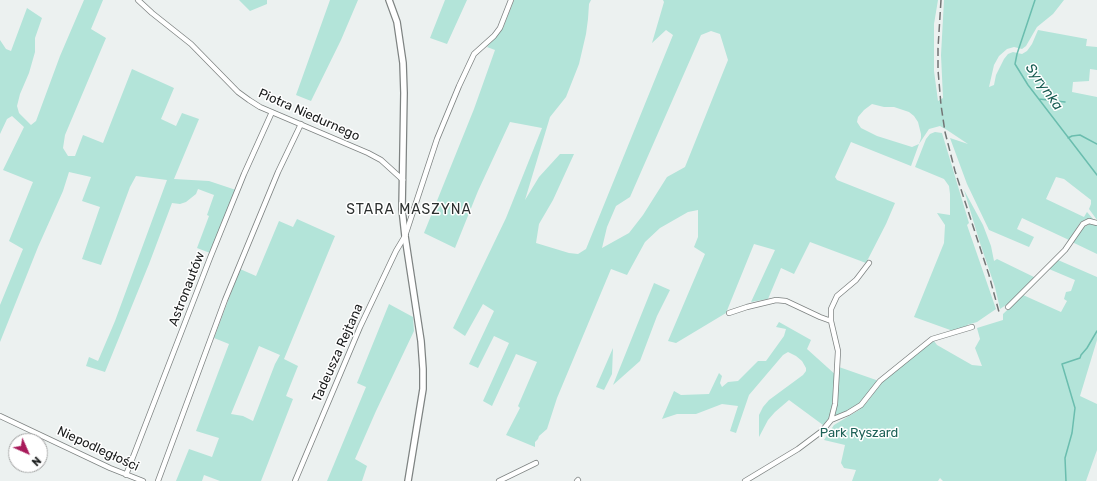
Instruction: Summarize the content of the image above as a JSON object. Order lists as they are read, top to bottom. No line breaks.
{"streets":{"street":["Piotra Niedurnego","Astronautów","Tadeusza Rejtana","Niepodległości"]},"crossings":[["Piotra Niedurnego","Astronautów"],["Astronautów","Niepodległości"]],"districts":["STARA MASZYNA"],"water":["Syrynka"],"parks":["Park Ryszard"],"north":"bottom right"}
